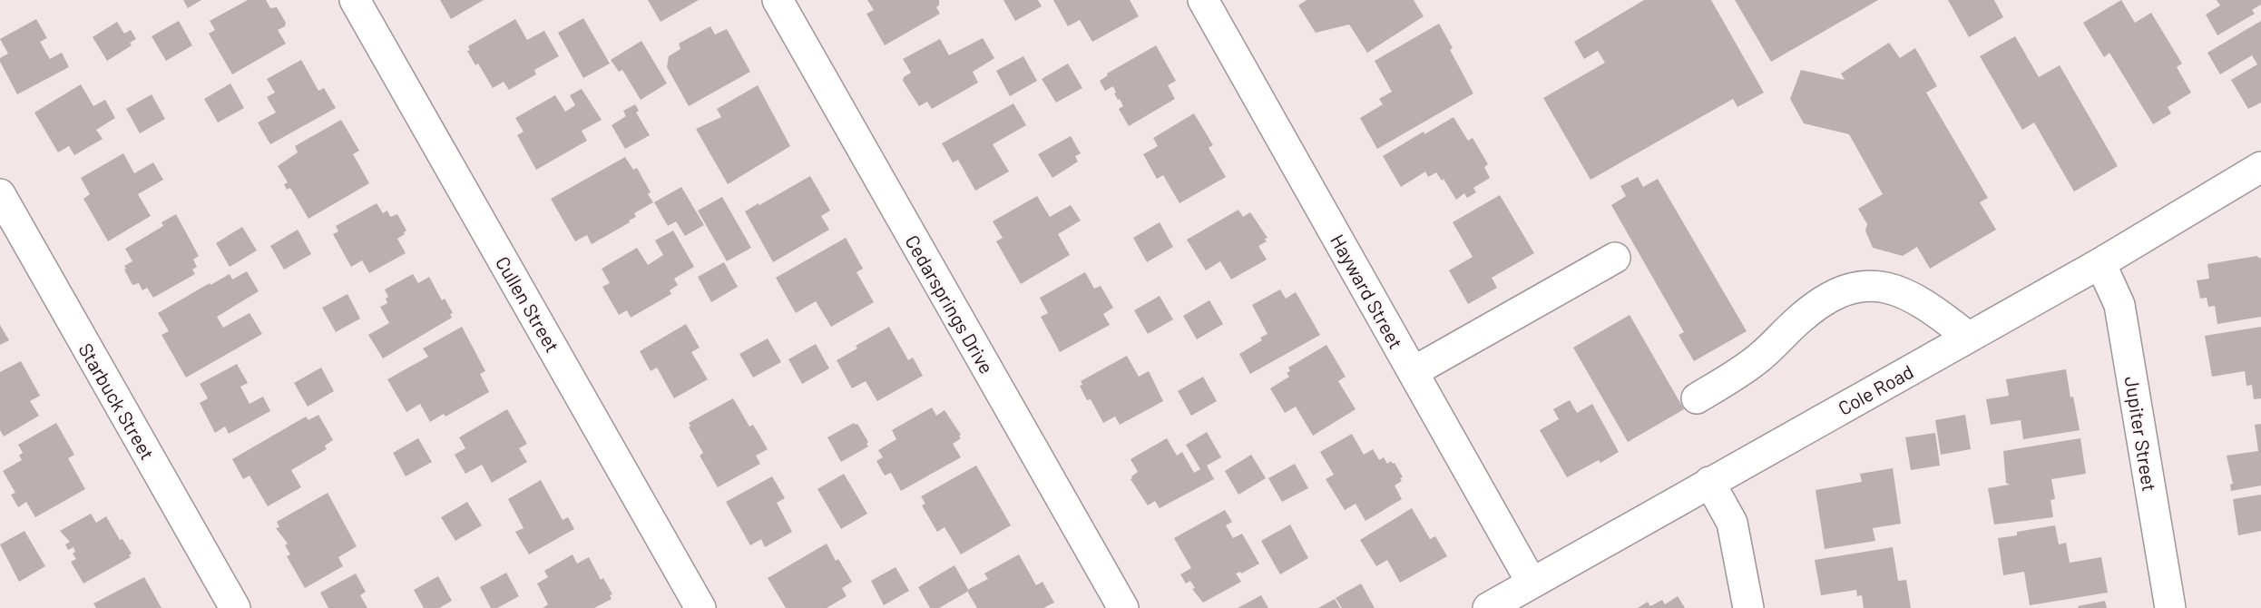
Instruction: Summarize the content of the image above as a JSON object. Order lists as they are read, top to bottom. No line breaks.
{"streets":{"street":["Hayward Street","Cullen Street","Cedarsprings Drive","Cole Road","Starbuck Street","Jupiter Street"]},"crossings":[["Hayward Street","Cole Road"],["Cole Road","Jupiter Street"]]}
